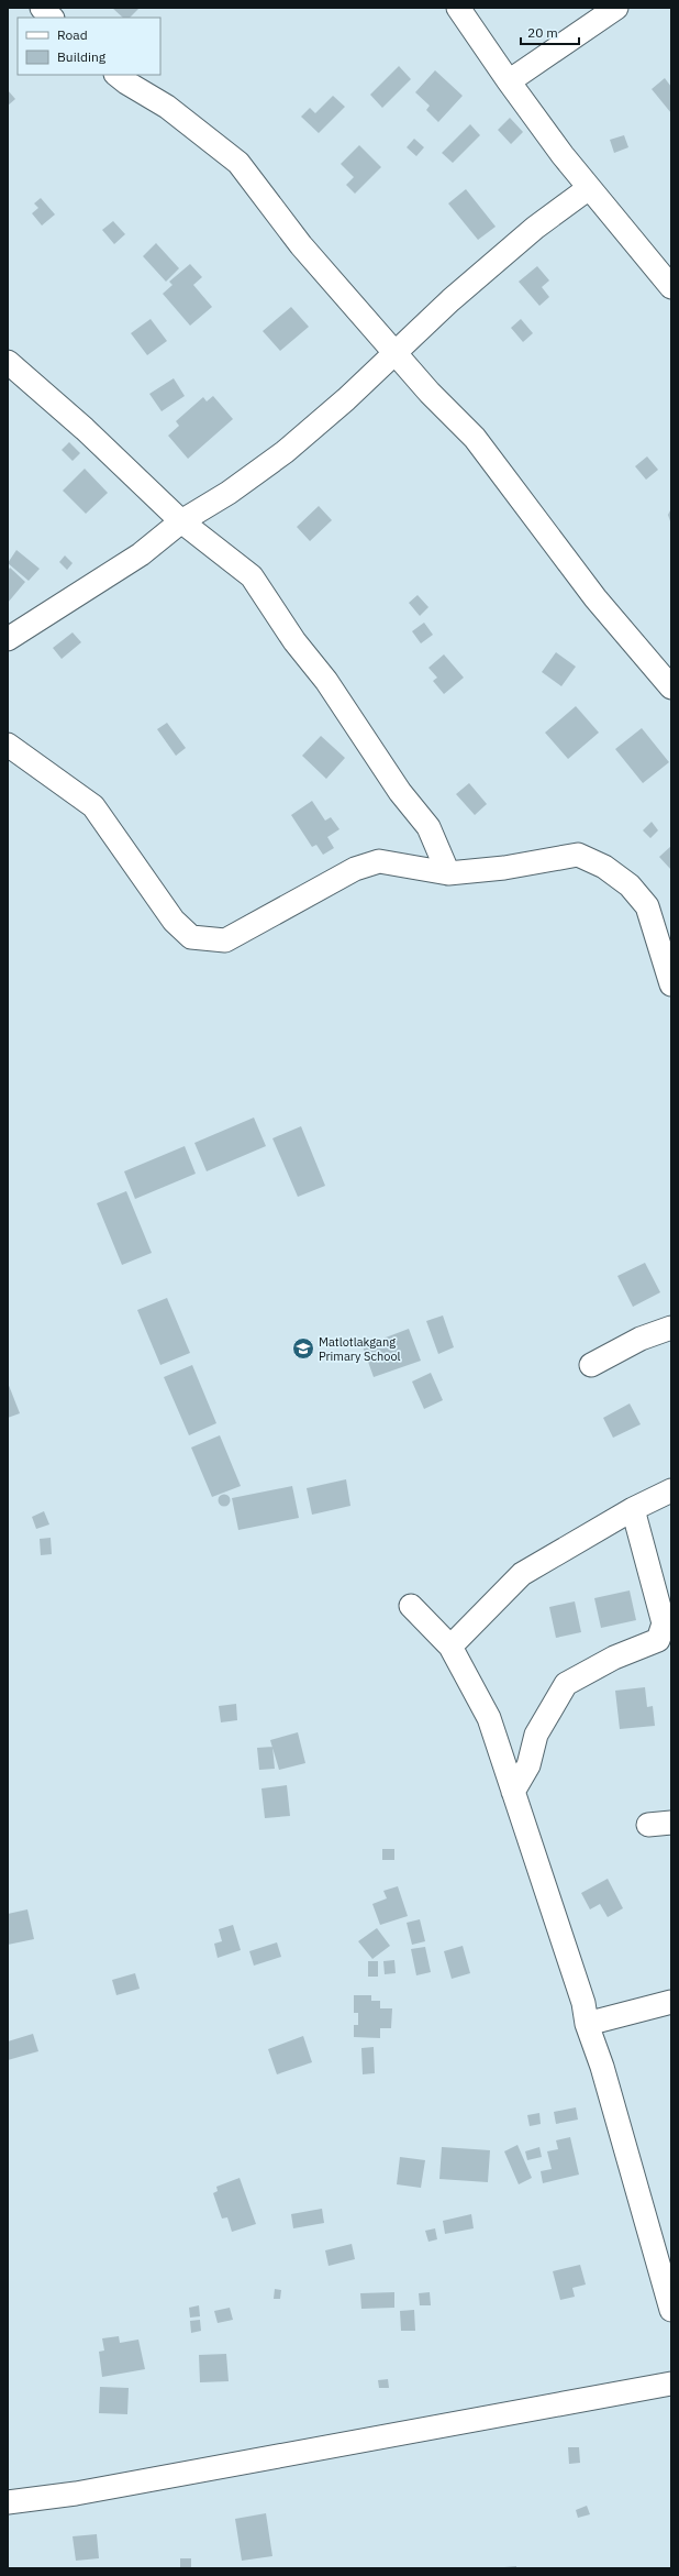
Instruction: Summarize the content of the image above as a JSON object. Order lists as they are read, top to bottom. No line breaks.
{"places":{"school or university":["Matlotlakgang Primary School"]},"legend":["Road","Building"],"scale_bar":"20 m"}
